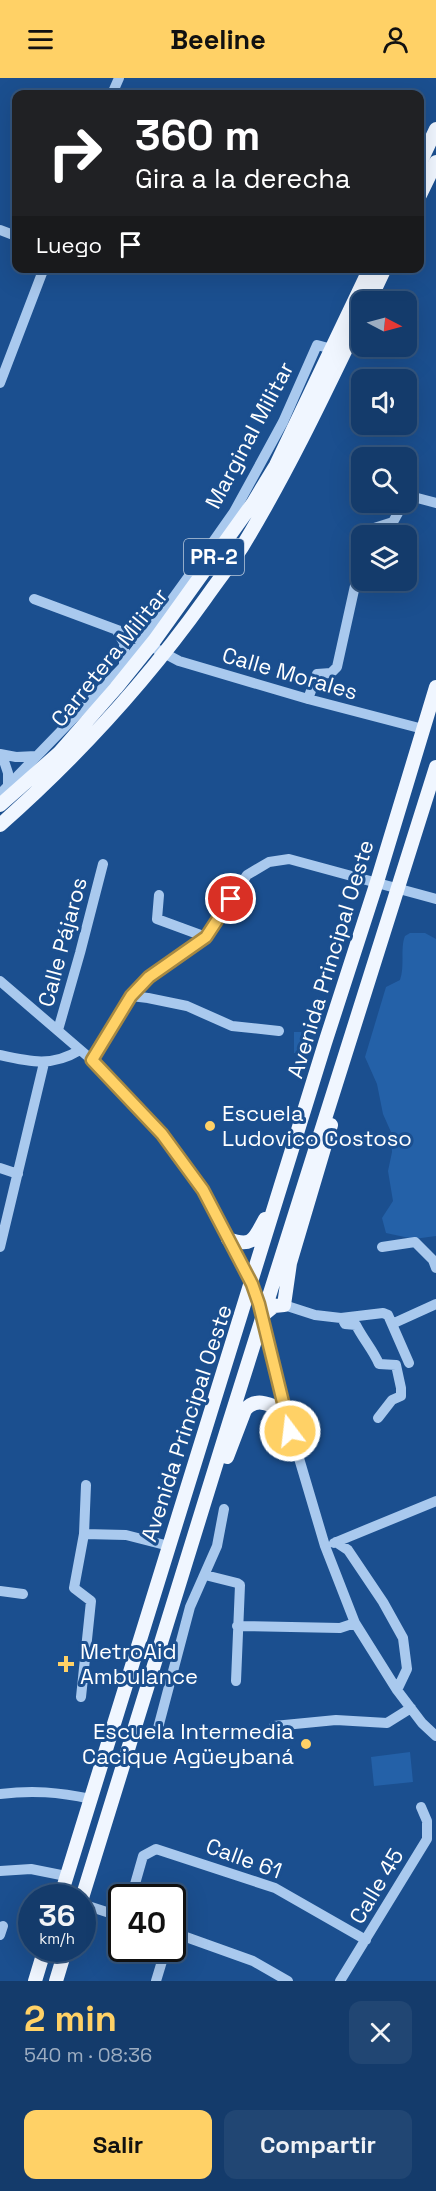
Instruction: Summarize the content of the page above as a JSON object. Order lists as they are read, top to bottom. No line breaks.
{"streets":{"main road":["PR-2","Carretera Militar","Avenida Principal Oeste"],"street":["Calle Morales","Calle Pájaros","Calle 61","Calle 45"]},"crossings":[["Carretera Militar","Calle Morales"],["Calle Morales","Avenida Principal Oeste"],["Calle 61","Calle 45"]],"places":{"other":["Escuela Ludovico Costoso","Escuela Intermedia Cacique Agüeybaná"],"health":["MetroAid Ambulance"]},"north":"right","page":{"header":"Beeline","turn":["360 m","Gira a la derecha"],"then":"Luego","speed":"36 km/h","limit":"40","heading":["2 min","540 m · 08:36"],"buttons":["Salir","Compartir"]}}
